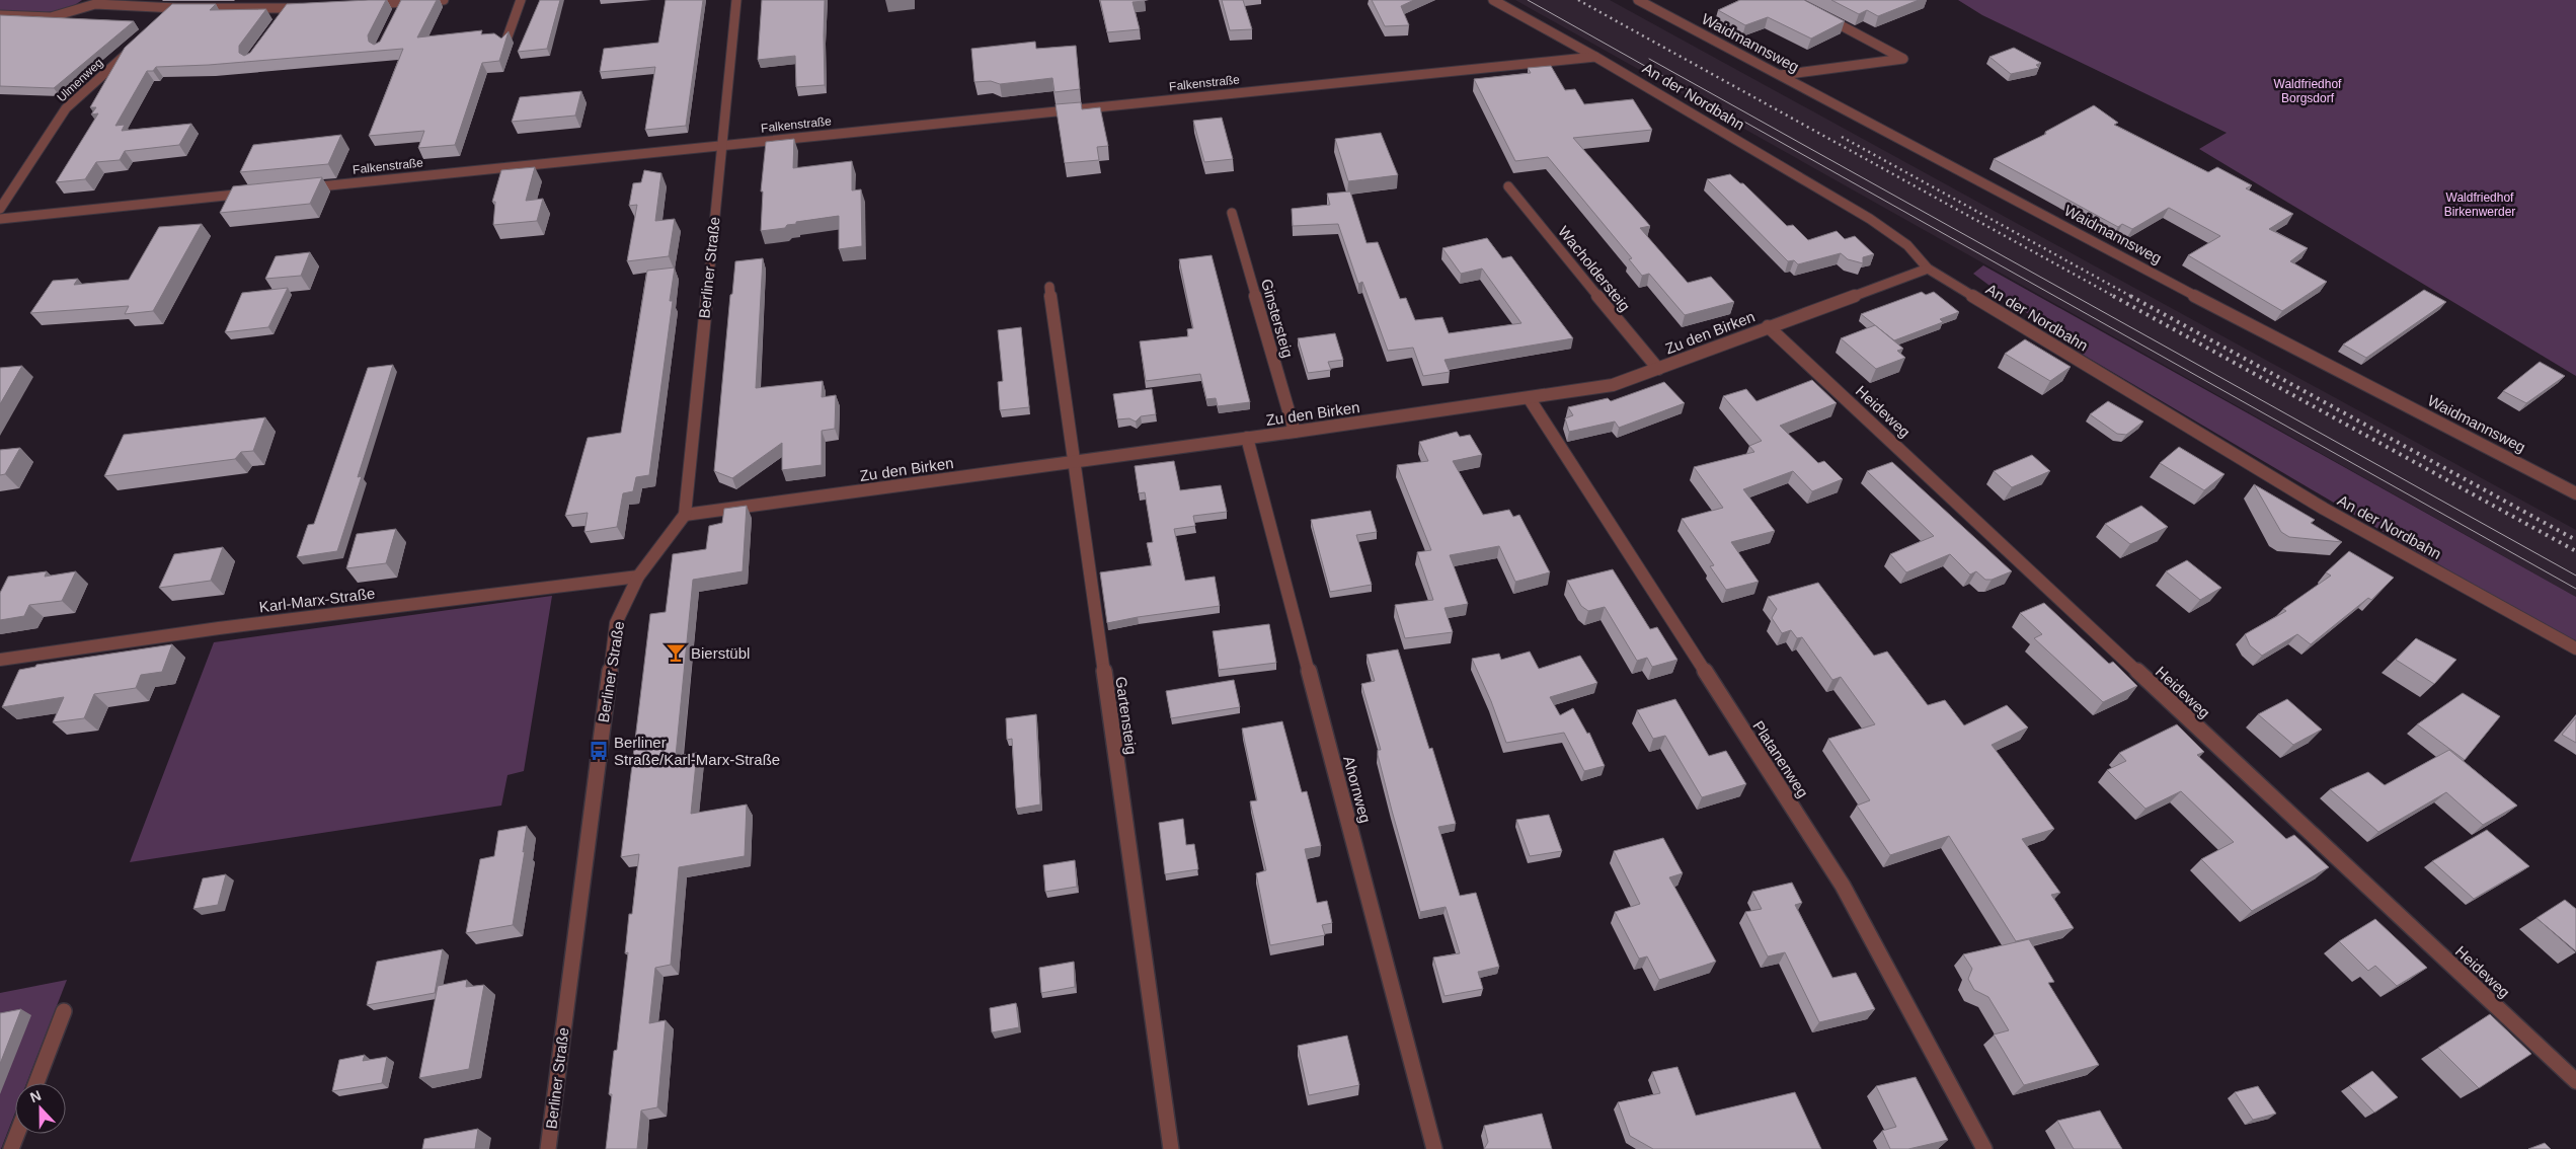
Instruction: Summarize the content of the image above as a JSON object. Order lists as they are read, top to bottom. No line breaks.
{"streets":{"street":["Waidmannsweg","Ulmenweg","Falkenstraße","An der Nordbahn","Berliner Straße","Wacholdersteig","Ginstersteig","Zu den Birken","Heideweg","Karl-Marx-Straße","Gartensteig","Platanenweg","Ahornweg"]},"crossings":[["Falkenstraße","An der Nordbahn"],["Falkenstraße","Berliner Straße"],["An der Nordbahn","Zu den Birken"],["Berliner Straße","Zu den Birken"],["Berliner Straße","Karl-Marx-Straße"],["Wacholdersteig","Zu den Birken"],["Ginstersteig","Zu den Birken"],["Zu den Birken","Heideweg"],["Zu den Birken","Gartensteig"],["Zu den Birken","Platanenweg"],["Zu den Birken","Ahornweg"]],"parks":["Waldfriedhof Borgsdorf","Waldfriedhof Birkenwerder"],"places":{"bar":["Bierstübl"],"bus stop":["Berliner Straße/Karl-Marx-Straße"]},"north":"top"}
